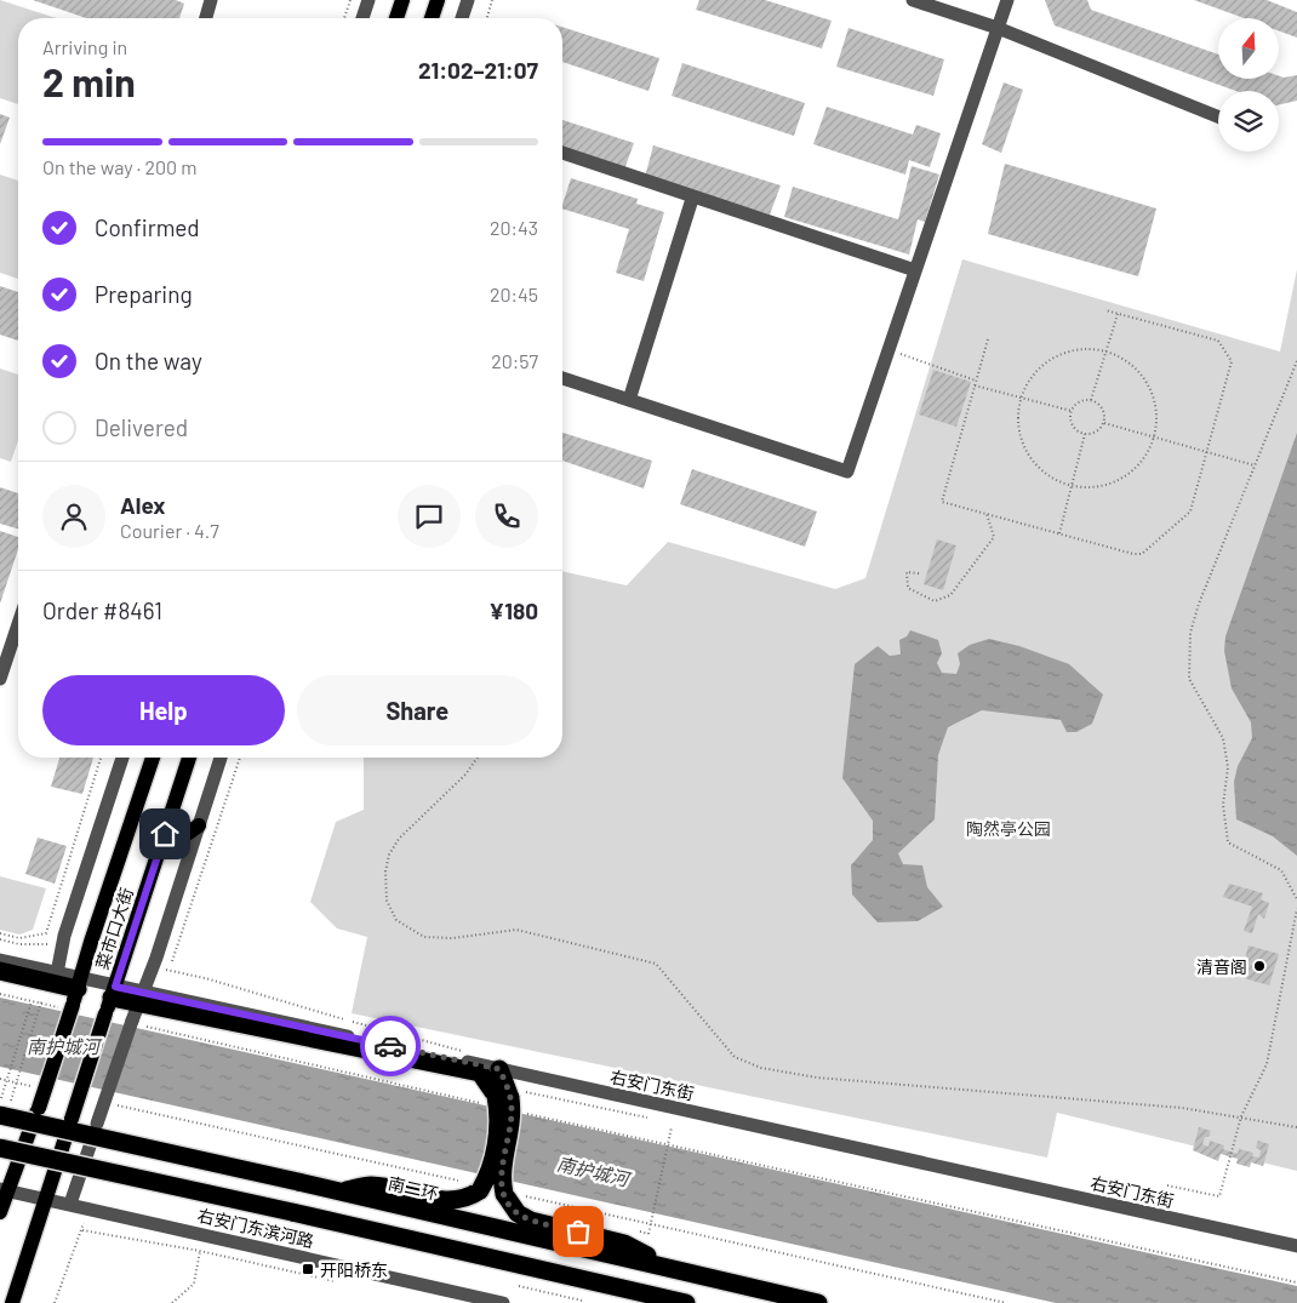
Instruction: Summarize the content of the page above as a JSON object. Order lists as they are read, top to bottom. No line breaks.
{"streets":{"highway":["南二环"],"main road":["菜市口大街"],"street":["右安门东街","右安门东滨河路"]},"crossings":[["菜市口大街","右安门东滨河路"]],"water":["南护城河"],"parks":["陶然亭公园"],"places":{"other":["清音阁"],"transit":["开阳桥东"]},"north":"top","page":{"heading":["2 min","Arriving in","21:02–21:07"],"panel":["Alex","Courier · 4.7","Order #8461","¥180"],"bar":"On the way · 200 m","list":[["Confirmed","20:43"],["Preparing","20:45"],["On the way","20:57"],"Delivered"],"buttons":["Help","Share"]}}
